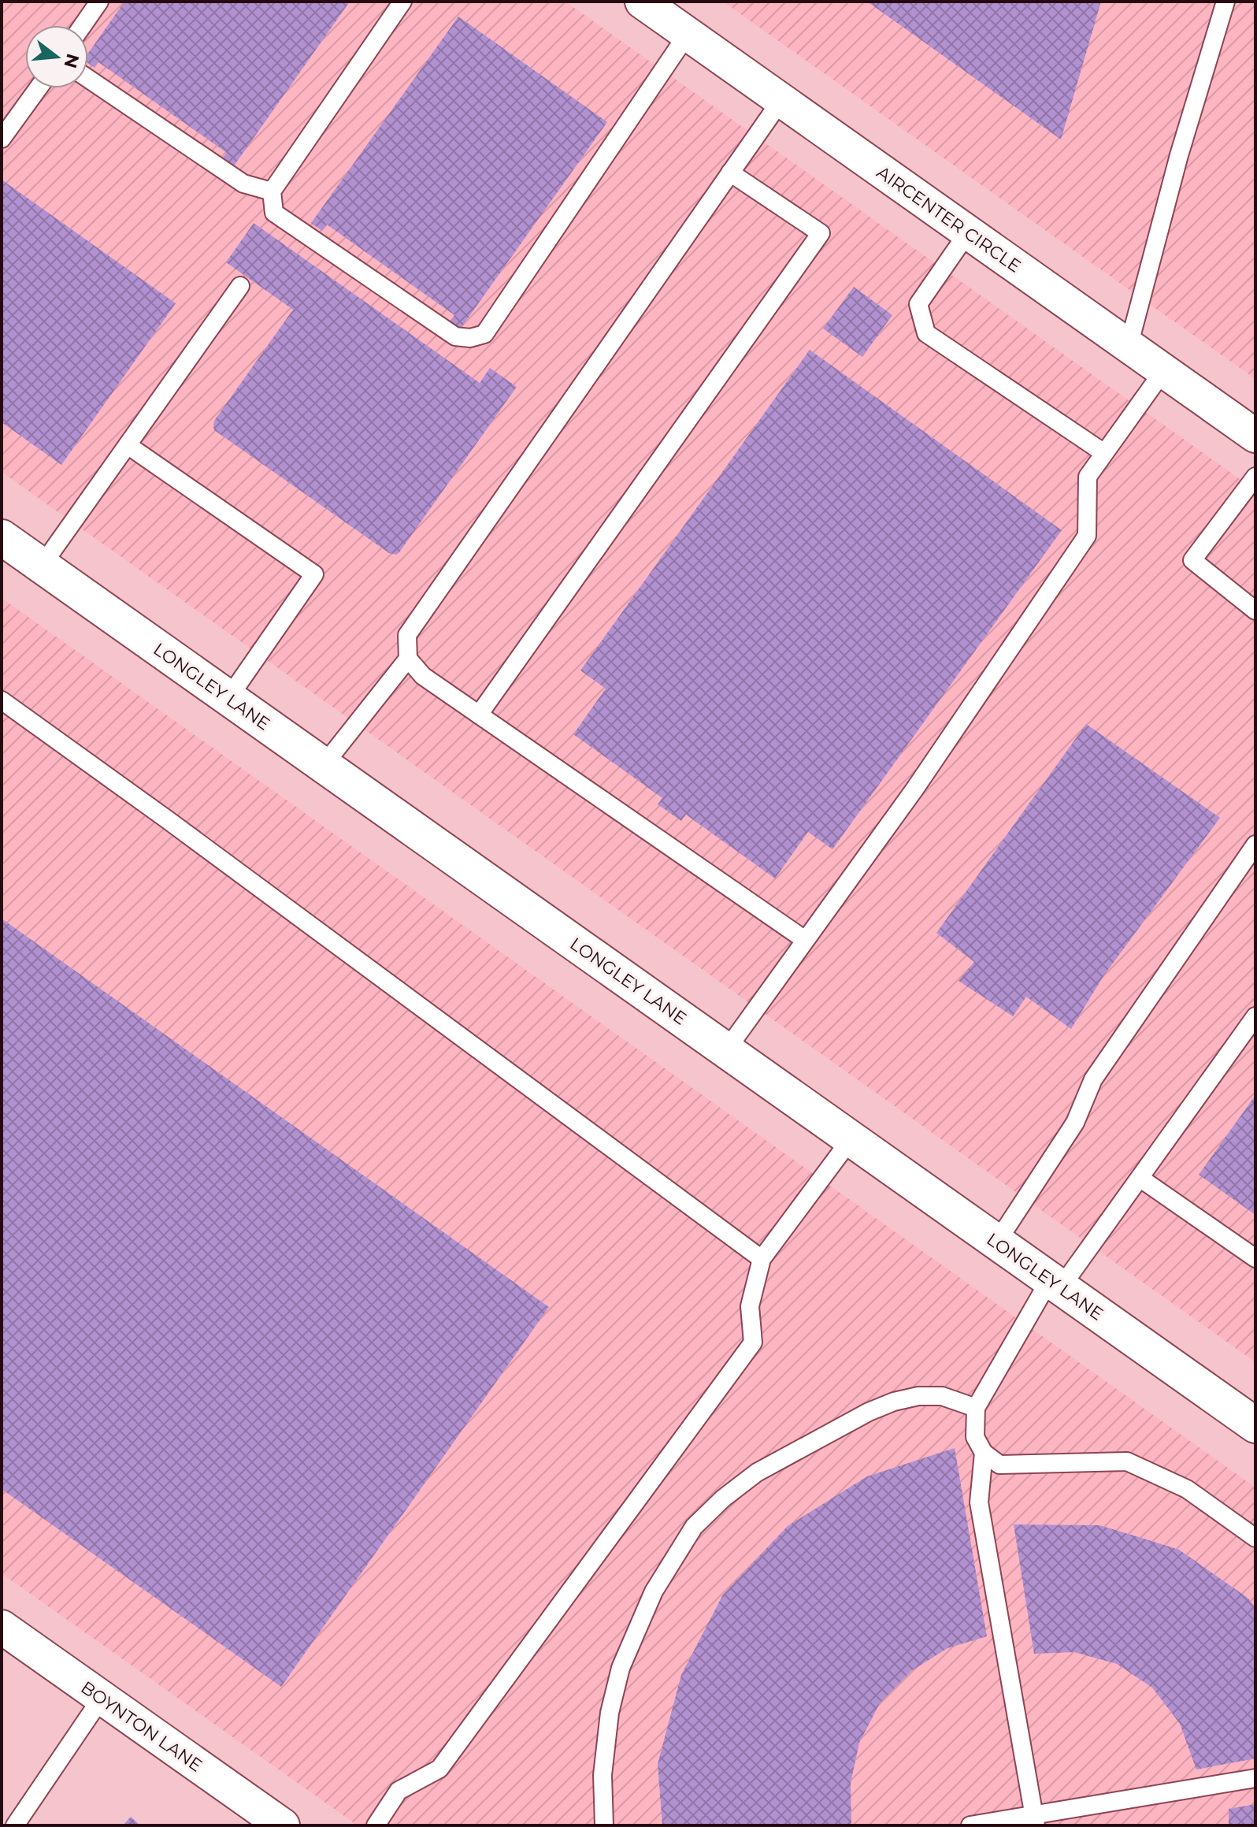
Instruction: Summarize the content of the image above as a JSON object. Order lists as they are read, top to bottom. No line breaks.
{"streets":{"main road":["LONGLEY LANE"],"street":["AIRCENTER CIRCLE","BOYNTON LANE"]},"north":"right"}
